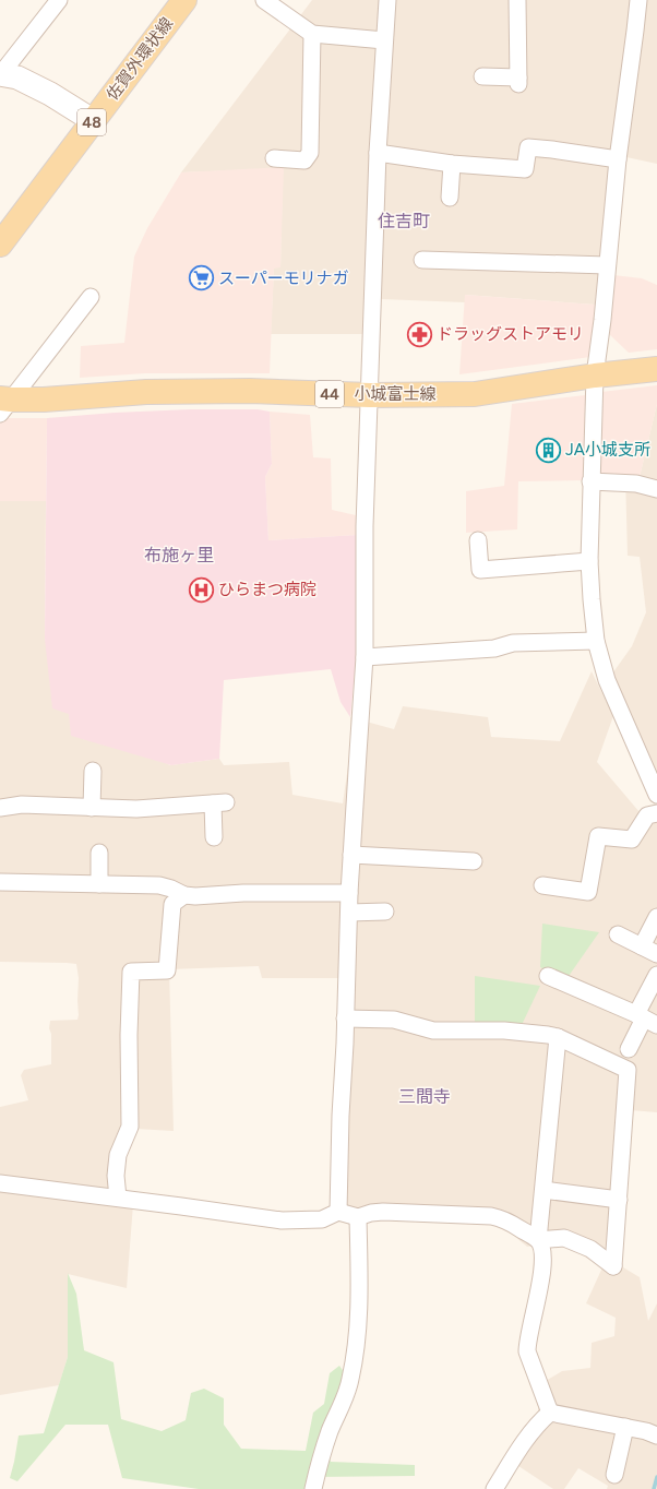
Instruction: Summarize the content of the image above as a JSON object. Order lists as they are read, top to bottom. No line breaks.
{"streets":{"main road":["佐賀外環状線","48","44","小城富士線"]},"districts":["住吉町","布施ヶ里","三間寺"],"places":{"supermarket":["スーパーモリナガ"],"pharmacy":["ドラッグストアモリ"],"building":["JA小城支所"],"hospital":["ひらまつ病院"]}}
